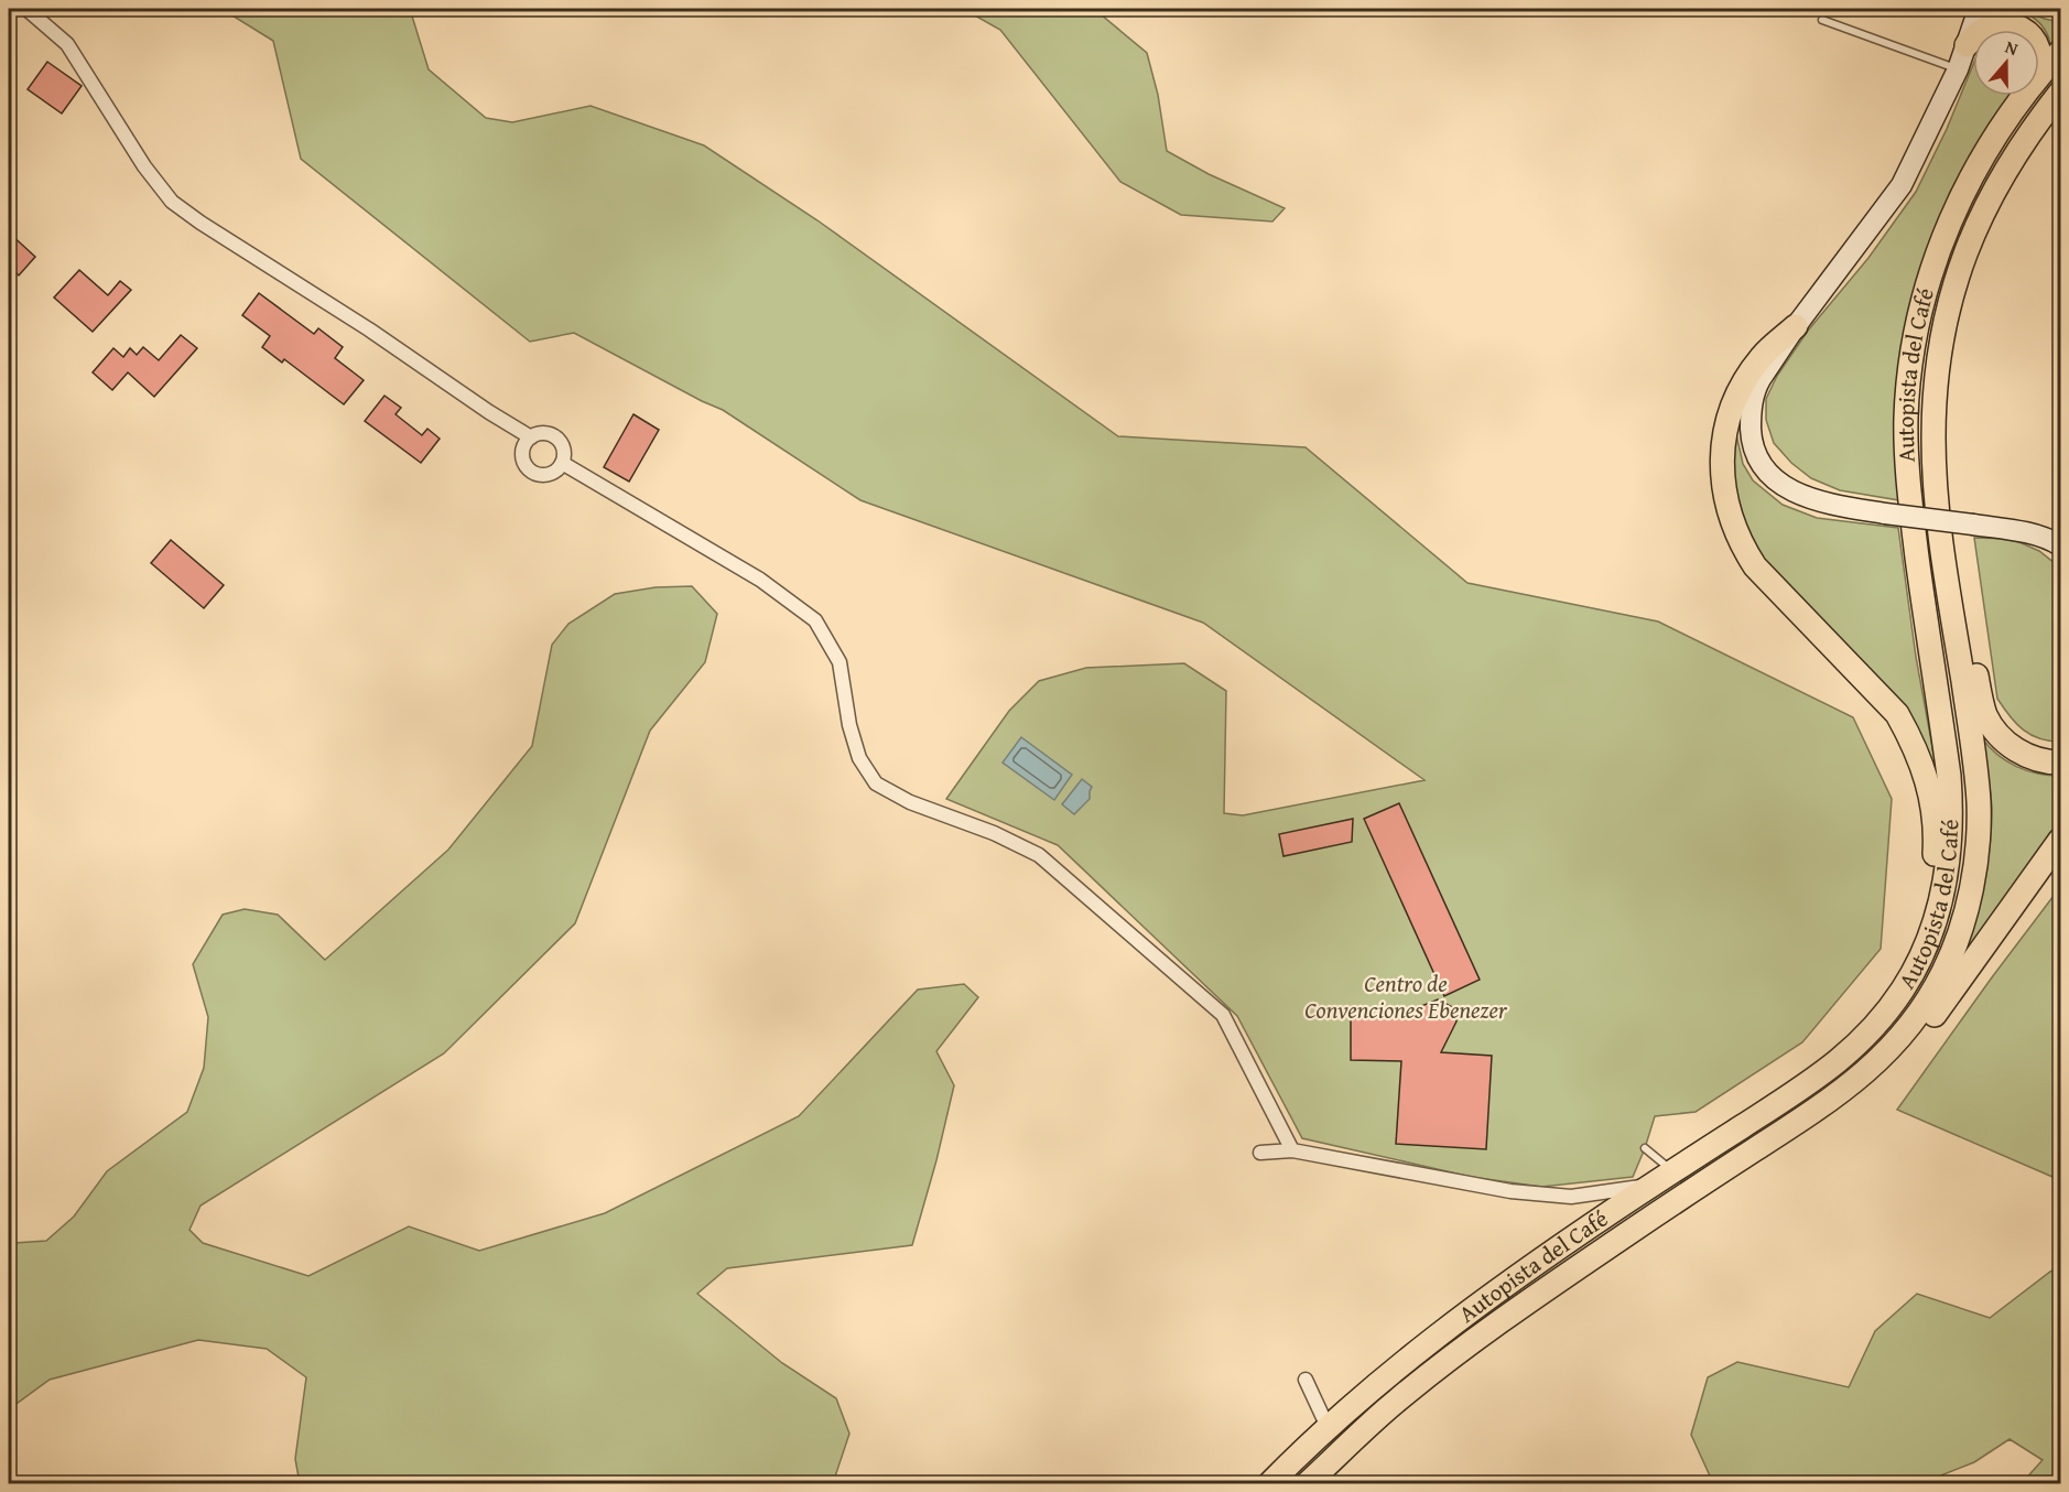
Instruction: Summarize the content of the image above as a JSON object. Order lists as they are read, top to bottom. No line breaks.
{"streets":{"highway":["Autopista del Café"]},"parks":["Centro de Convenciones Ebenezer"],"north":"top"}
